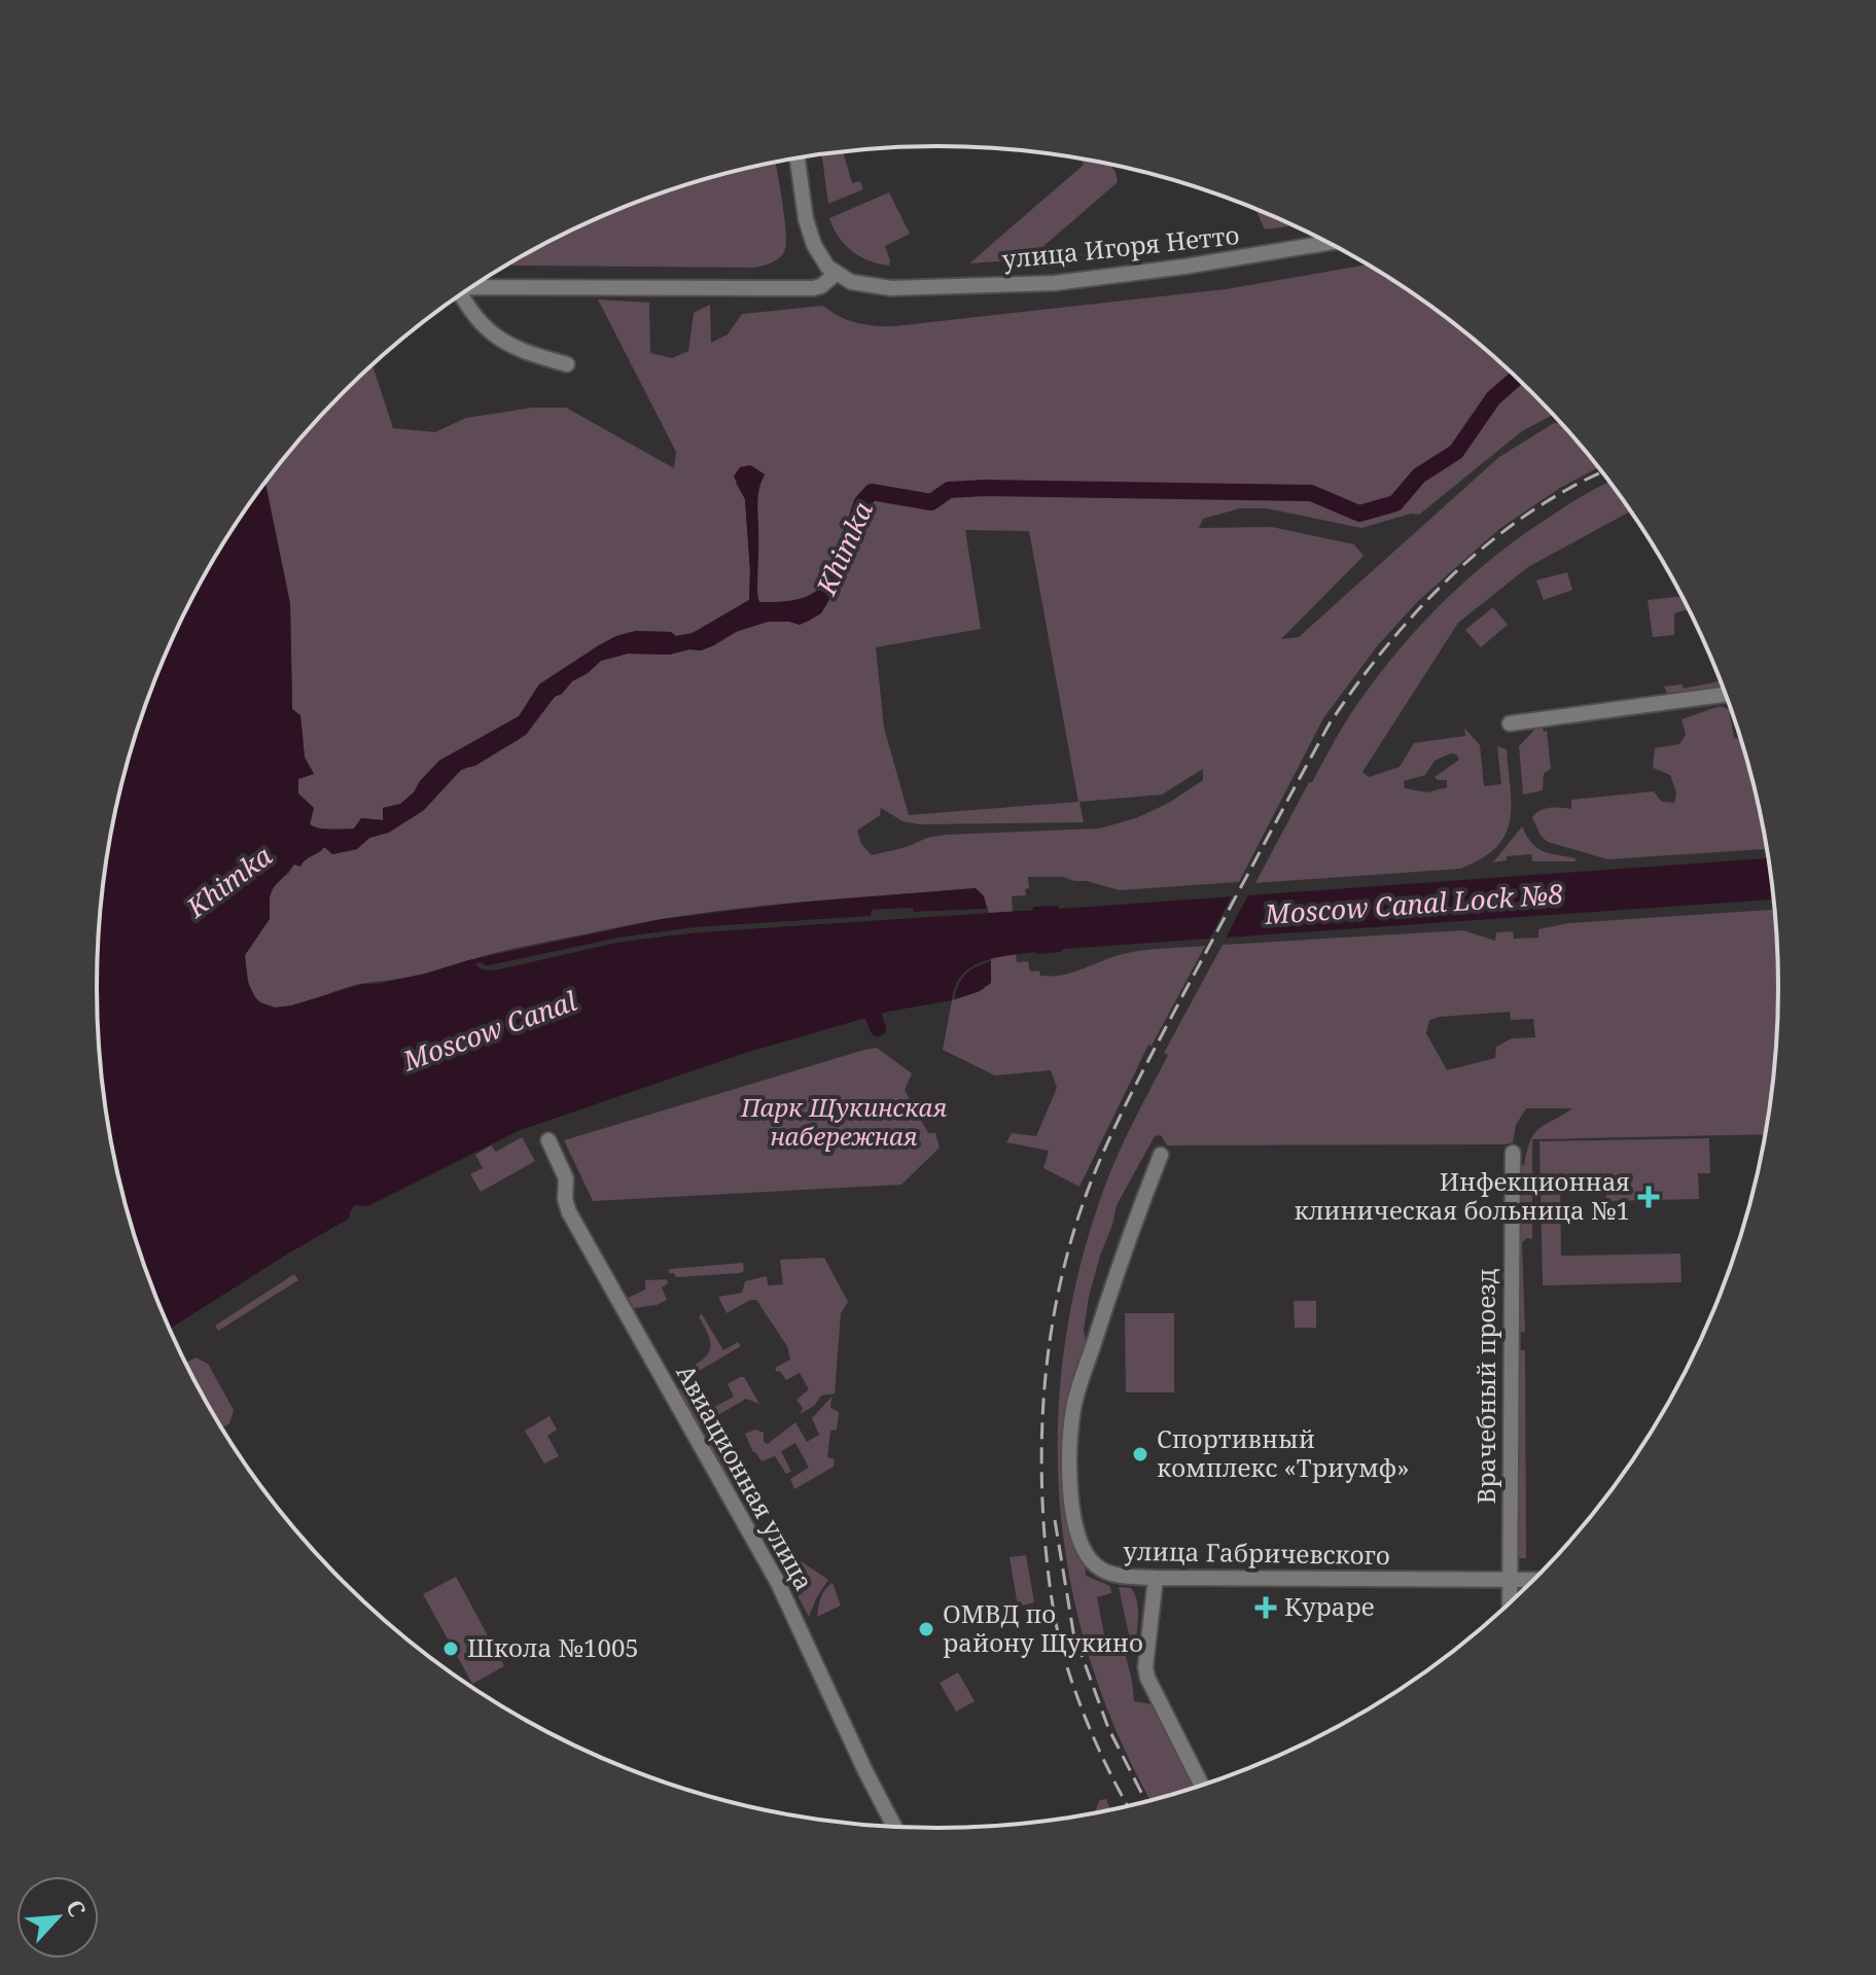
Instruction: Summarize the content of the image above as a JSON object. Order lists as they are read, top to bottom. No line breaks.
{"streets":{"street":["улица Игоря Нетто","Врачебный проезд","Авиационная улица","улица Габричевского"]},"crossings":[["Врачебный проезд","улица Габричевского"]],"water":["Khimka","Moscow Canal Lock №8","Moscow Canal"],"parks":["Парк Щукинская набережная"],"places":{"health":["Инфекционная клиническая больница №1","Кураре"],"other":["Спортивный комплекс «Триумф»","ОМВД по району Щукино","Школа №1005"]},"north":"top right"}
